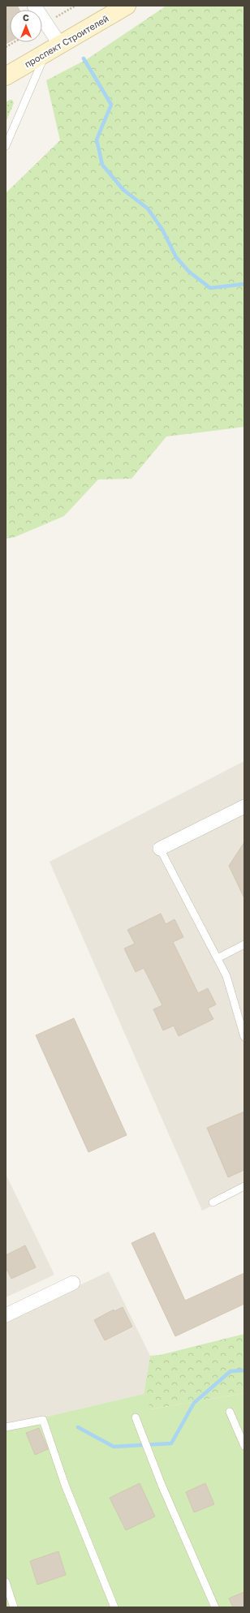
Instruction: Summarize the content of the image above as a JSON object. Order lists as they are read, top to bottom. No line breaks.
{"streets":{"main road":["проспект Строителей"]},"north":"top"}
